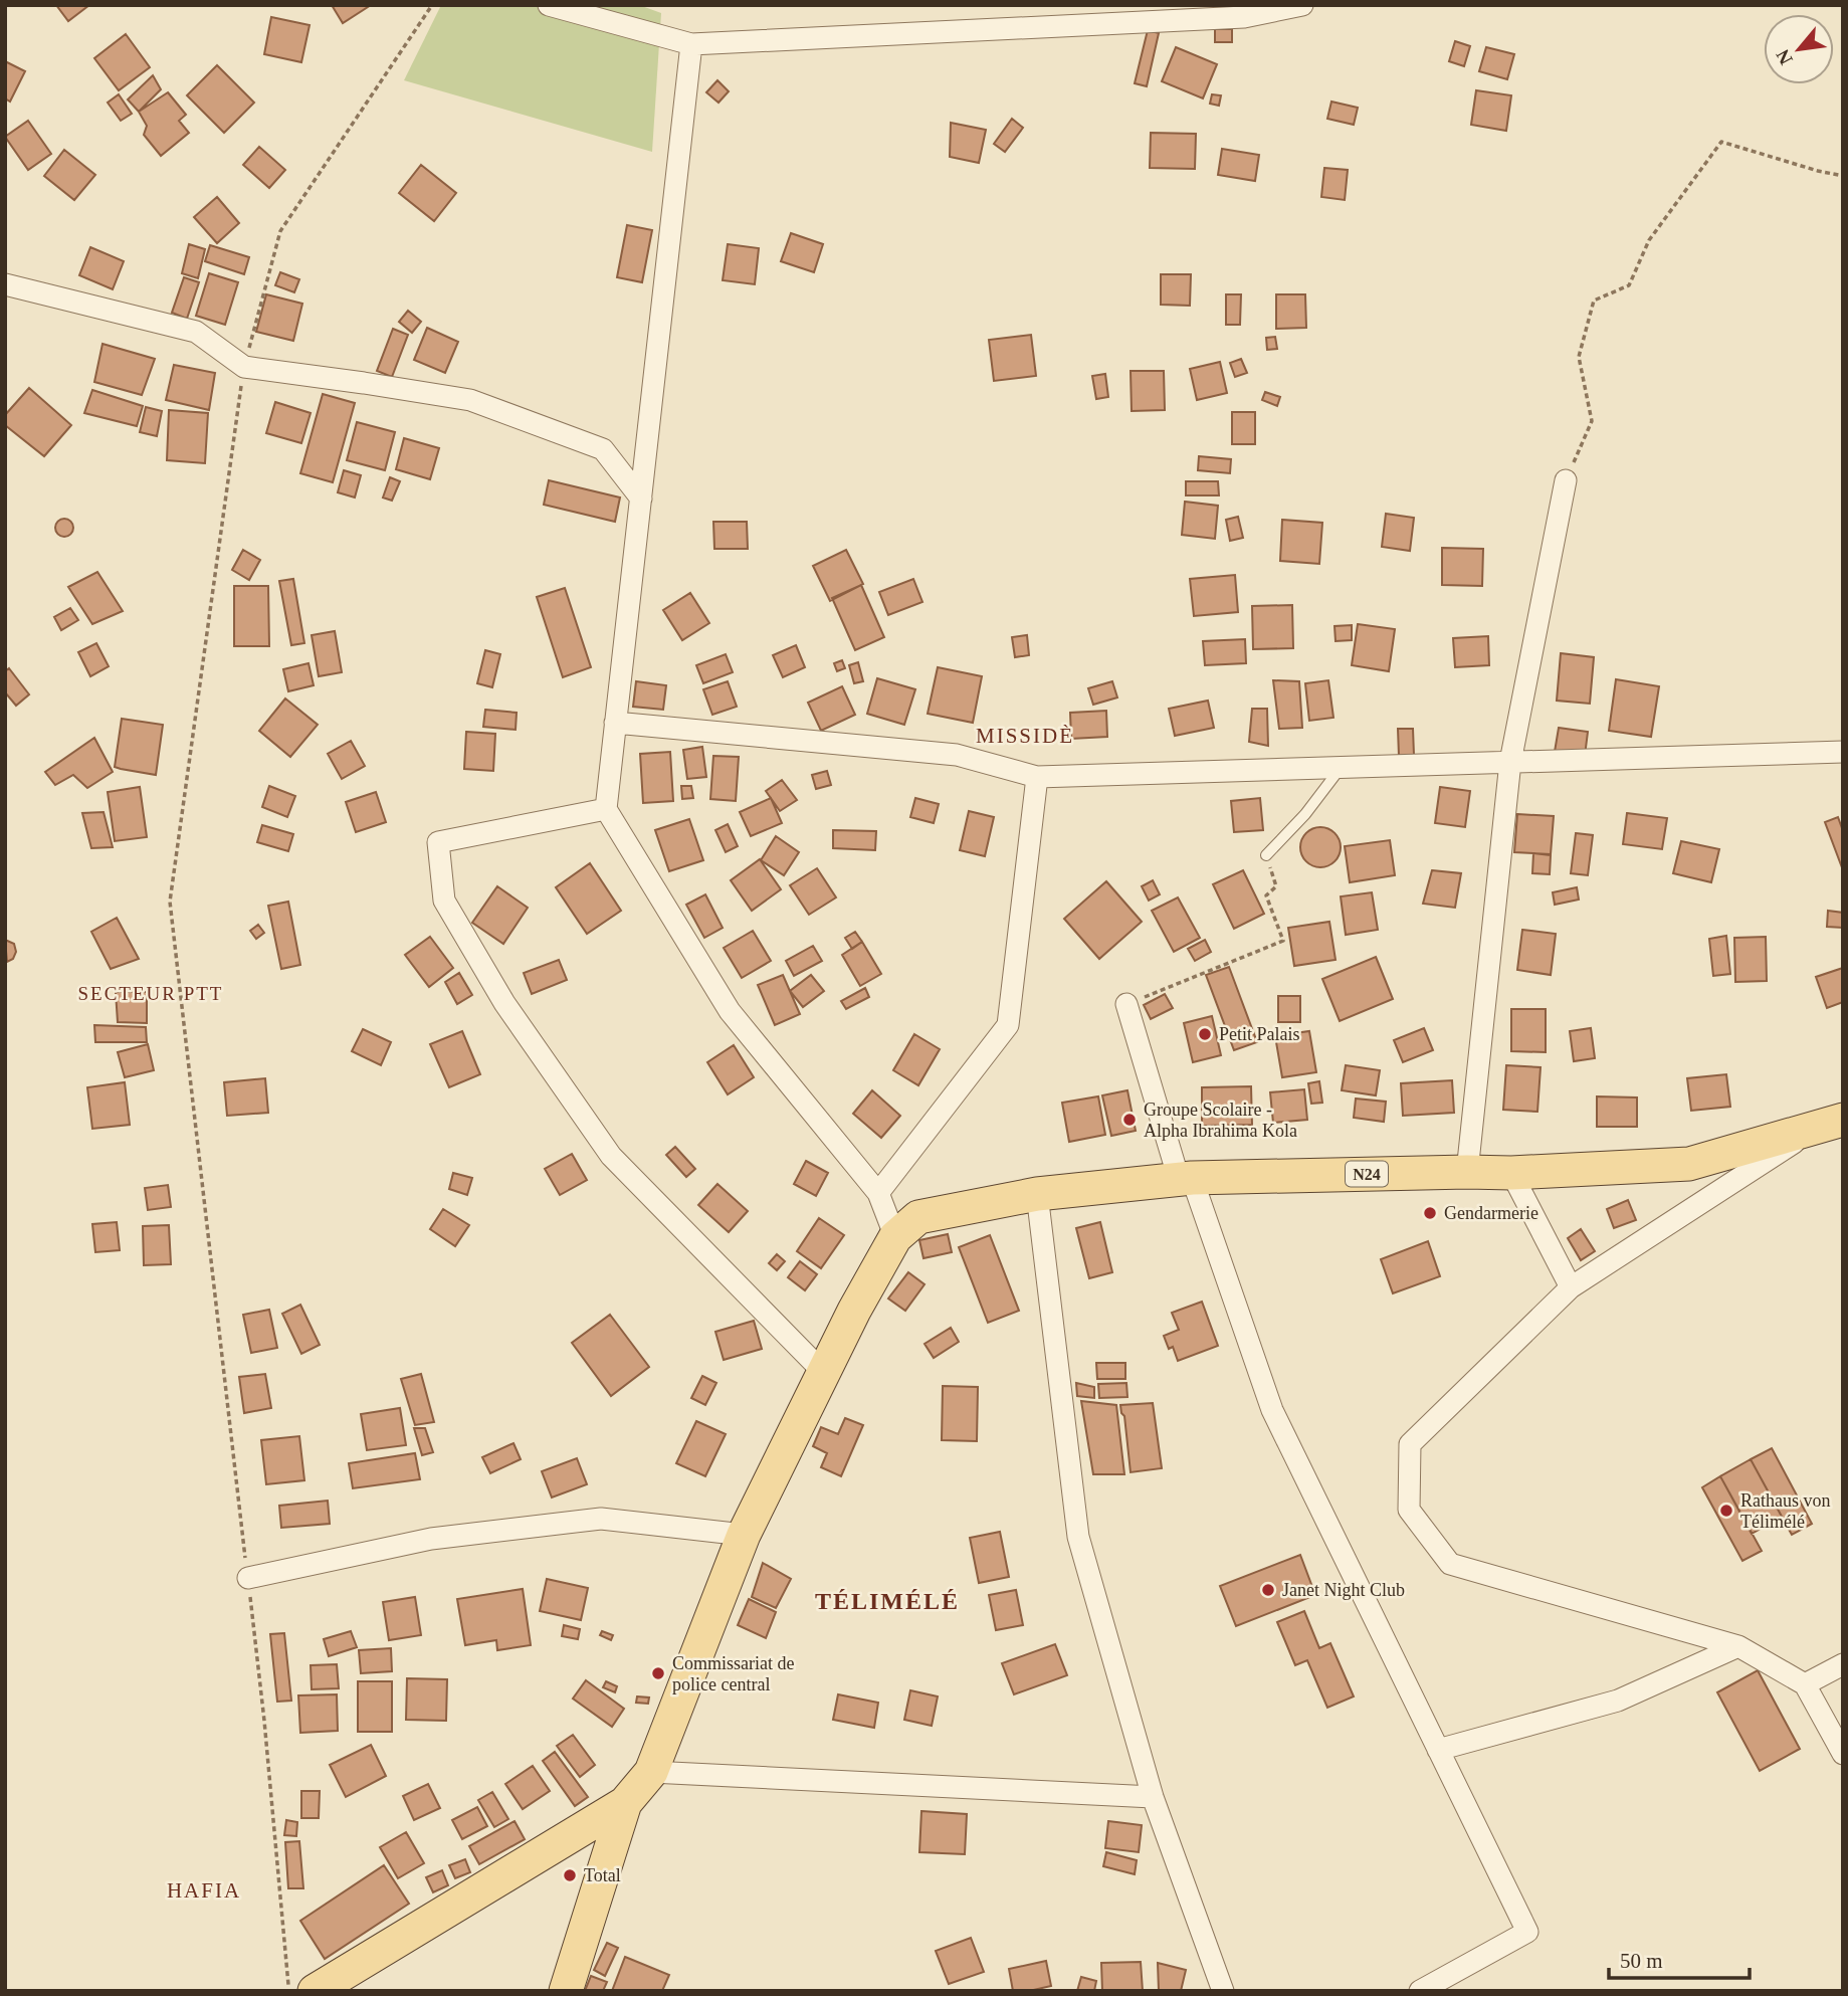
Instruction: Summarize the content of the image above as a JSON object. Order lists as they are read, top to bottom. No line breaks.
{"streets":{"main road":["N24"]},"districts":["MISSIDÈ","SECTEUR PTT","TÉLIMÉLÉ","HAFIA"],"places":["Petit Palais","Groupe Scolaire - Alpha Ibrahima Kola","Gendarmerie","Rathaus von Télimélé","Janet Night Club","Commissariat de police central","Total"],"scale_bar":"50 m","north":"bottom left"}
